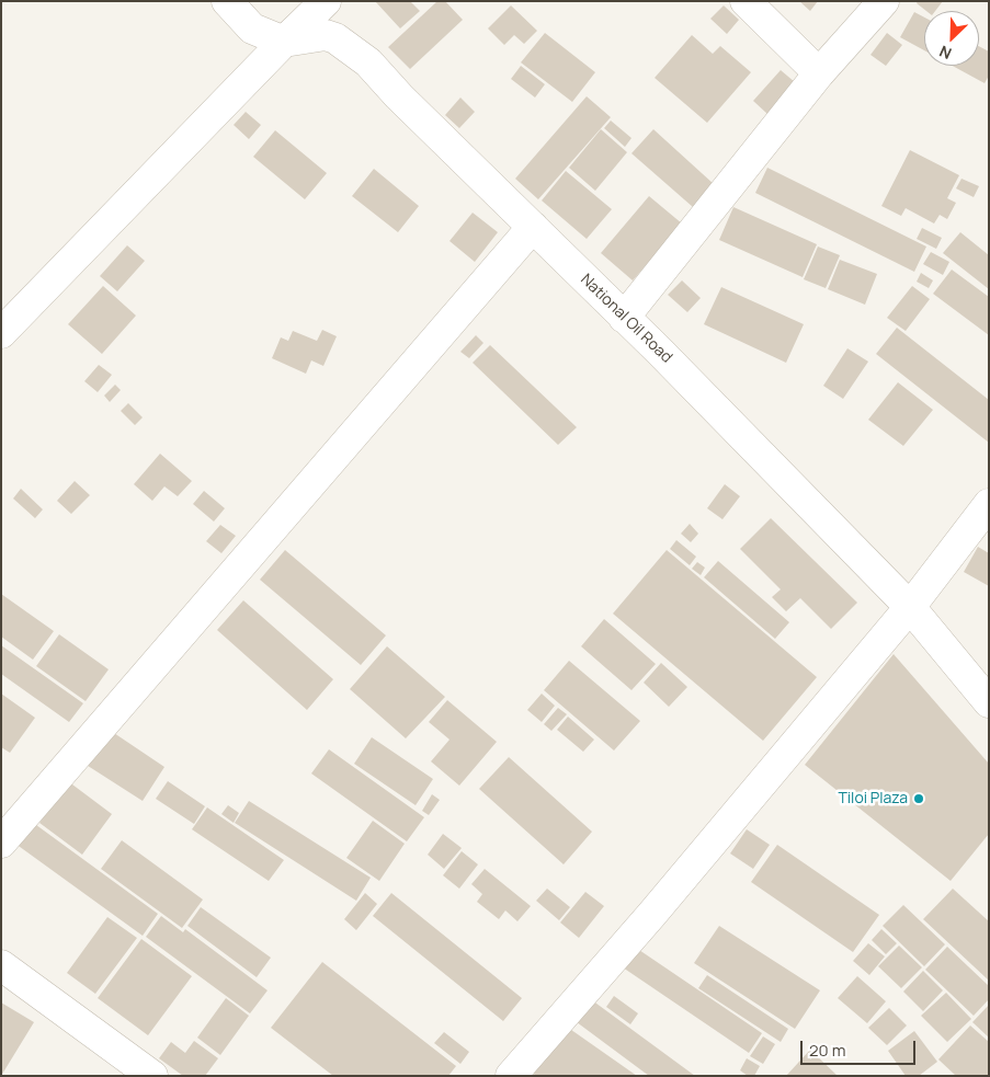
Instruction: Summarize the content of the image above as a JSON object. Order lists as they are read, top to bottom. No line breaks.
{"streets":{"street":["National Oil Road"]},"places":["Tiloi Plaza"],"scale_bar":"20 m","north":"bottom left"}
